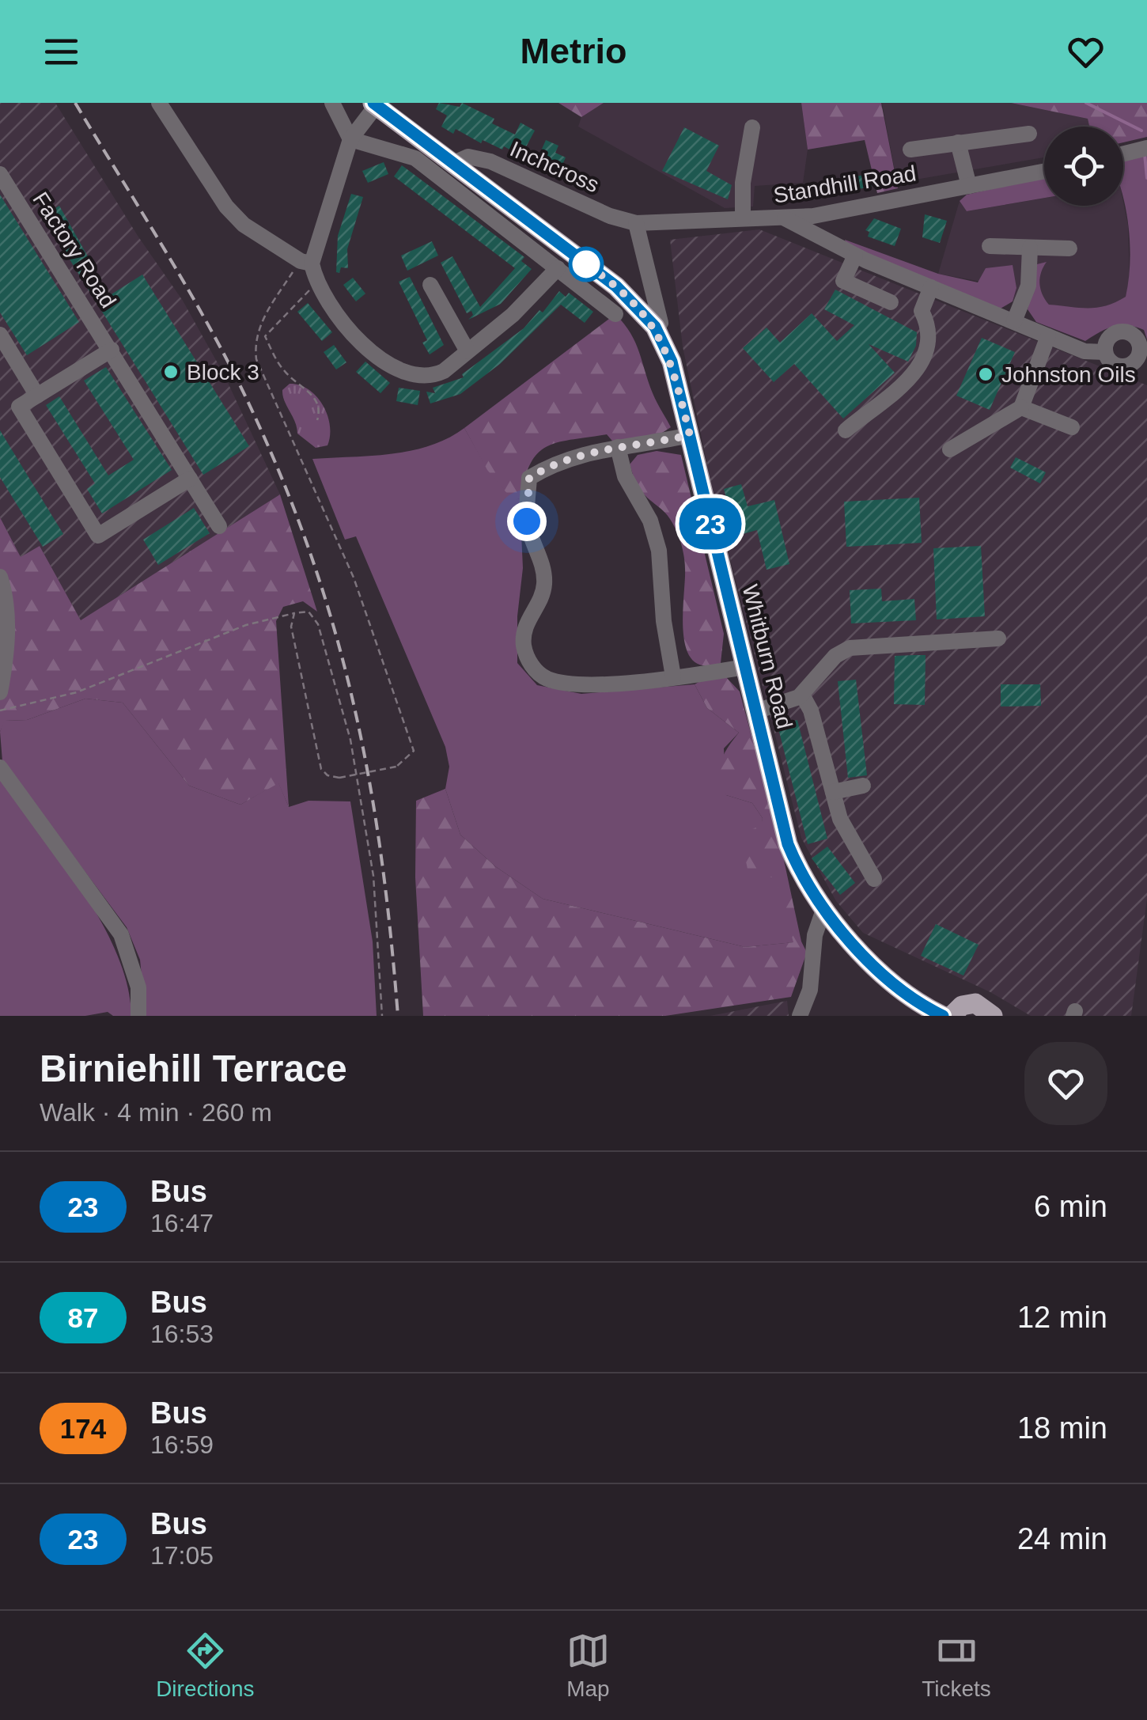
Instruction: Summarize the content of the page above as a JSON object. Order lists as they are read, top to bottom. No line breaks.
{"streets":{"main road":["Whitburn Road"],"street":["Inchcross","Standhill Road","Factory Road"]},"crossings":[["Inchcross","Standhill Road"],["Inchcross","Whitburn Road"]],"places":["Block 3","Johnston Oils"],"lines":["bus line 23"],"page":{"header":"Metrio","on_map":"23","heading":["Birniehill Terrace","Walk · 4 min · 260 m"],"list":[{"mark":"23","name":"Bus","note":"16:47","value":"6 min"},{"mark":"87","name":"Bus","note":"16:53","value":"12 min"},{"mark":"174","name":"Bus","note":"16:59","value":"18 min"},{"mark":"23","name":"Bus","note":"17:05","value":"24 min"}],"tabs":["Directions","Map","Tickets"]}}
